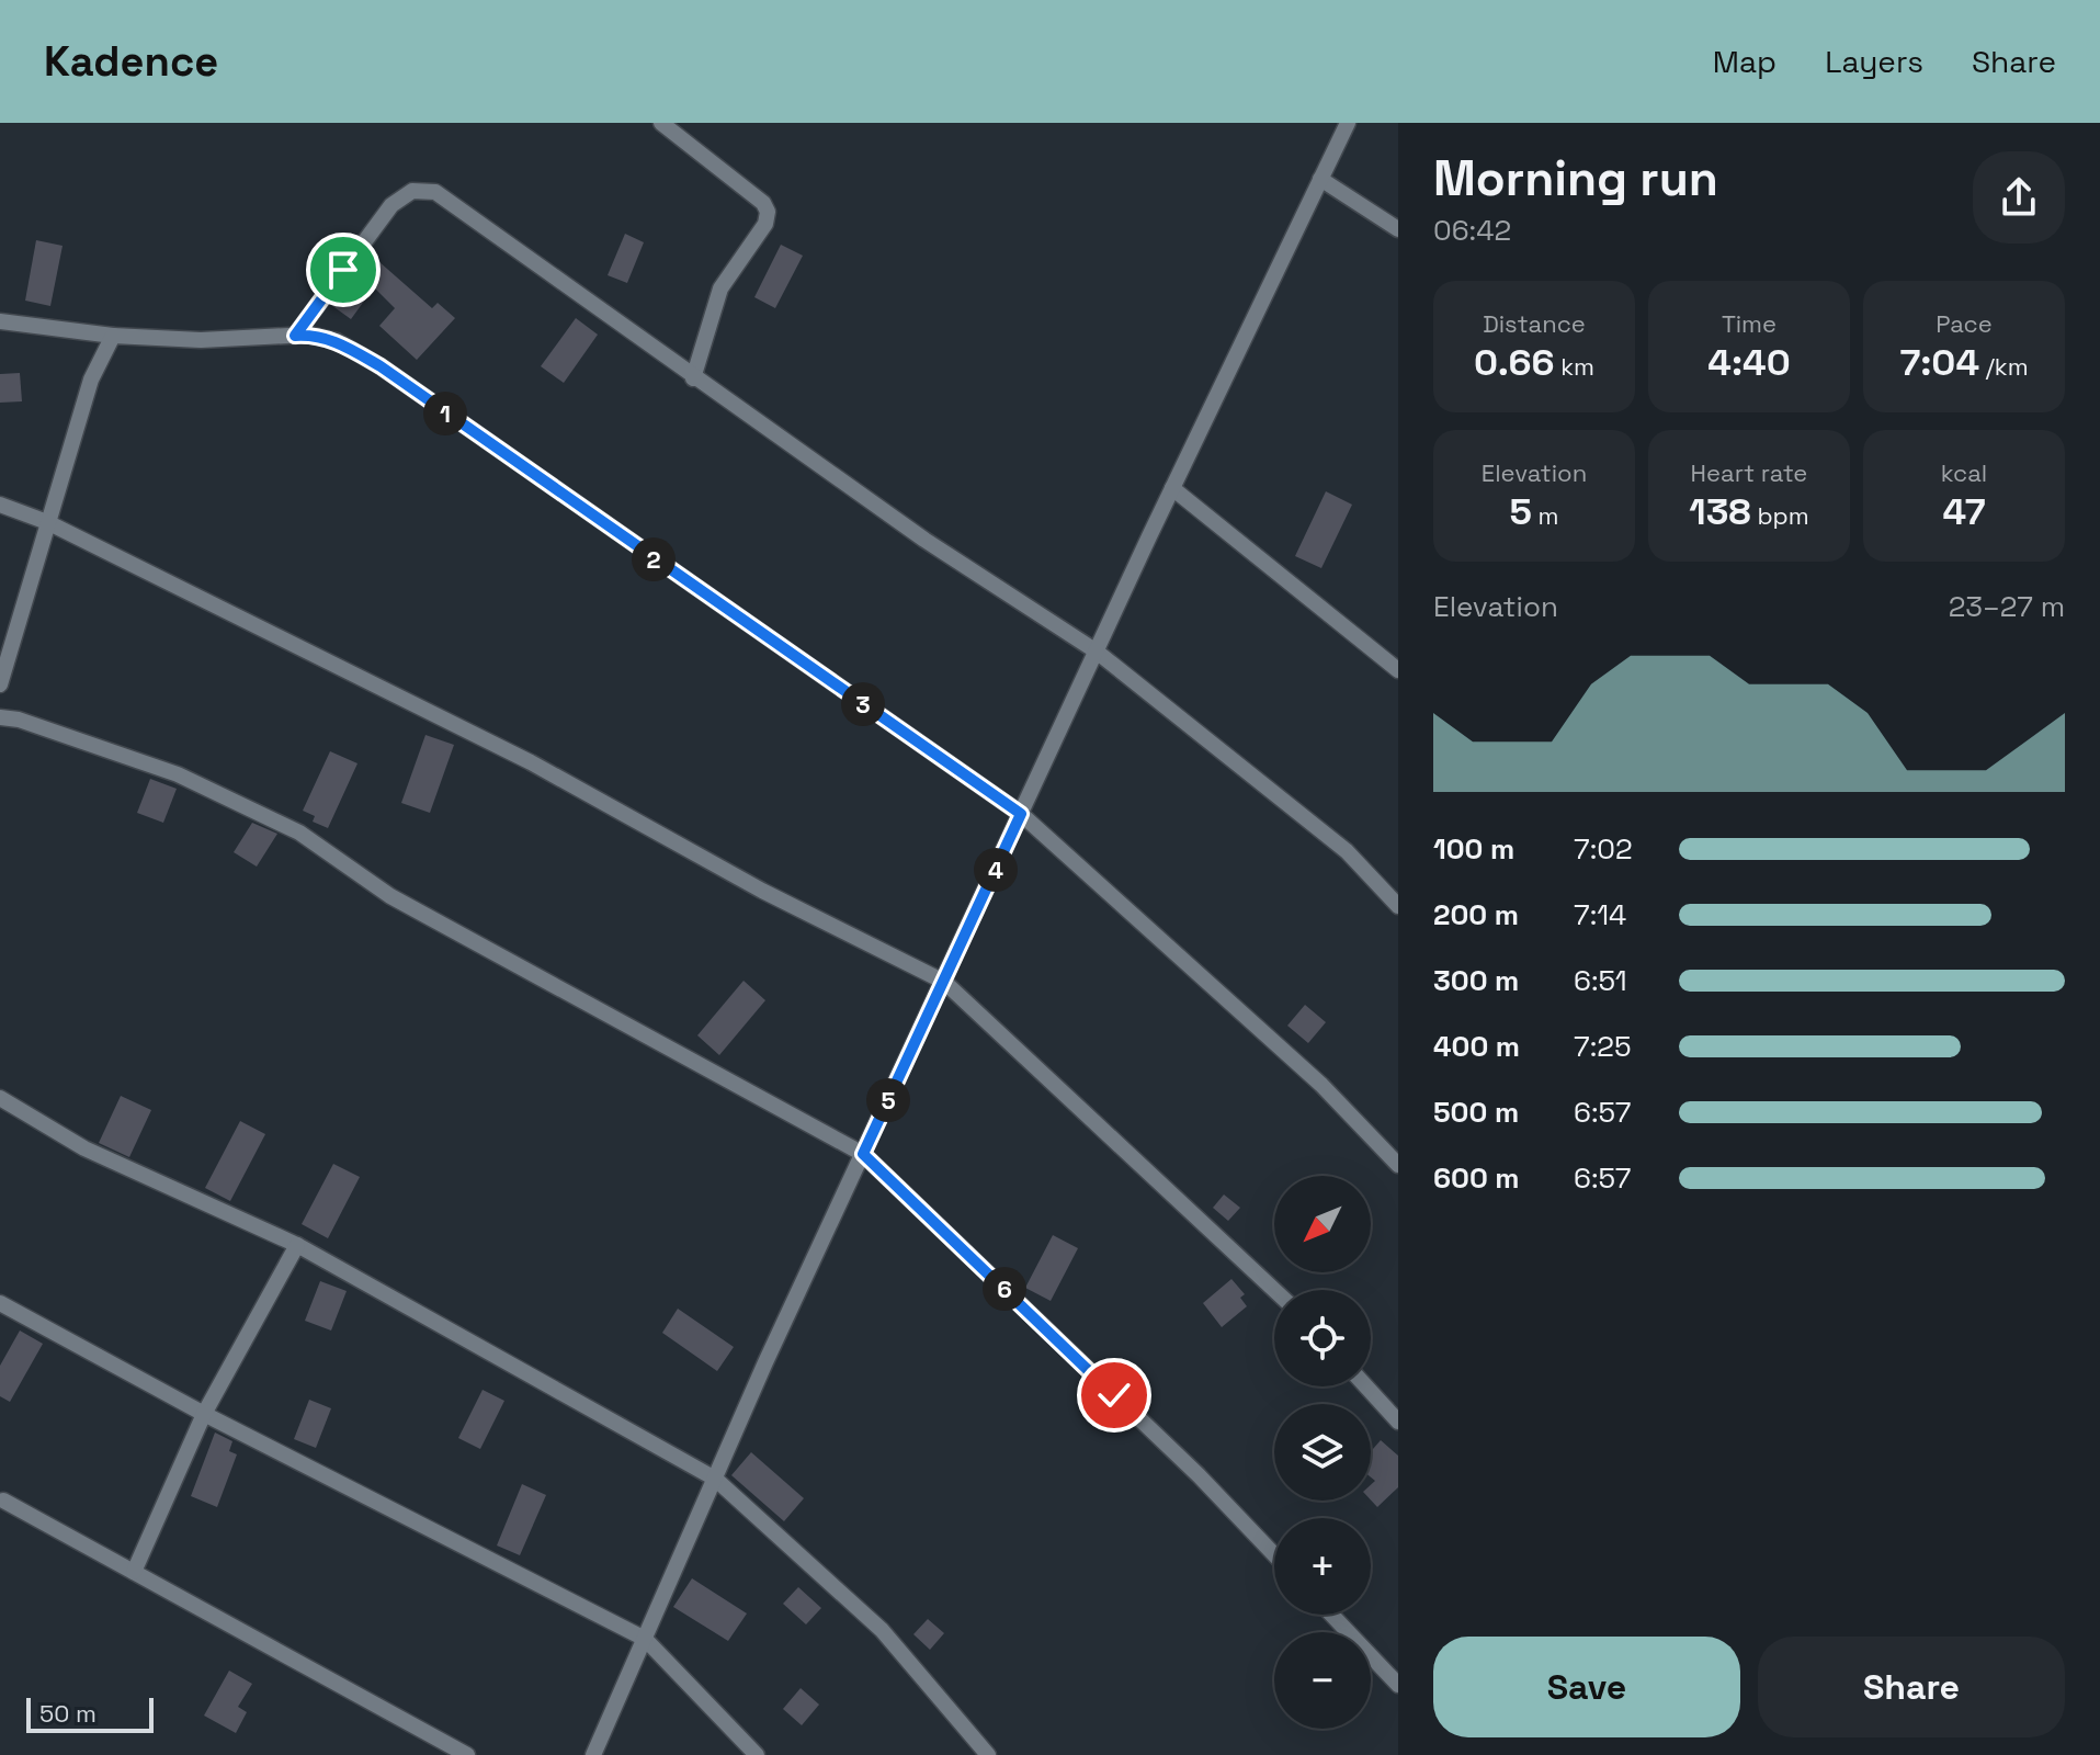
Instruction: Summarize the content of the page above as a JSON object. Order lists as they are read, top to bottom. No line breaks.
{"scale_bar":"50 m","north":"bottom left","page":{"header":"Kadence","nav":["Map","Layers","Share"],"heading":["Morning run","06:42"],"stats":[["Distance","0.66 km"],["Time","4:40"],["Pace","7:04 /km"],["Elevation","5 m"],["Heart rate","138 bpm"],["kcal","47"]],"pins":["1","2","3","4","5","6"],"chart":["Elevation","23–27 m"],"list":[{"name":"100 m","note":"7:02"},{"name":"200 m","note":"7:14"},{"name":"300 m","note":"6:51"},{"name":"400 m","note":"7:25"},{"name":"500 m","note":"6:57"},{"name":"600 m","note":"6:57"}],"map_buttons":["+","−"],"buttons":["Save","Share"],"scale":"50 m"}}
